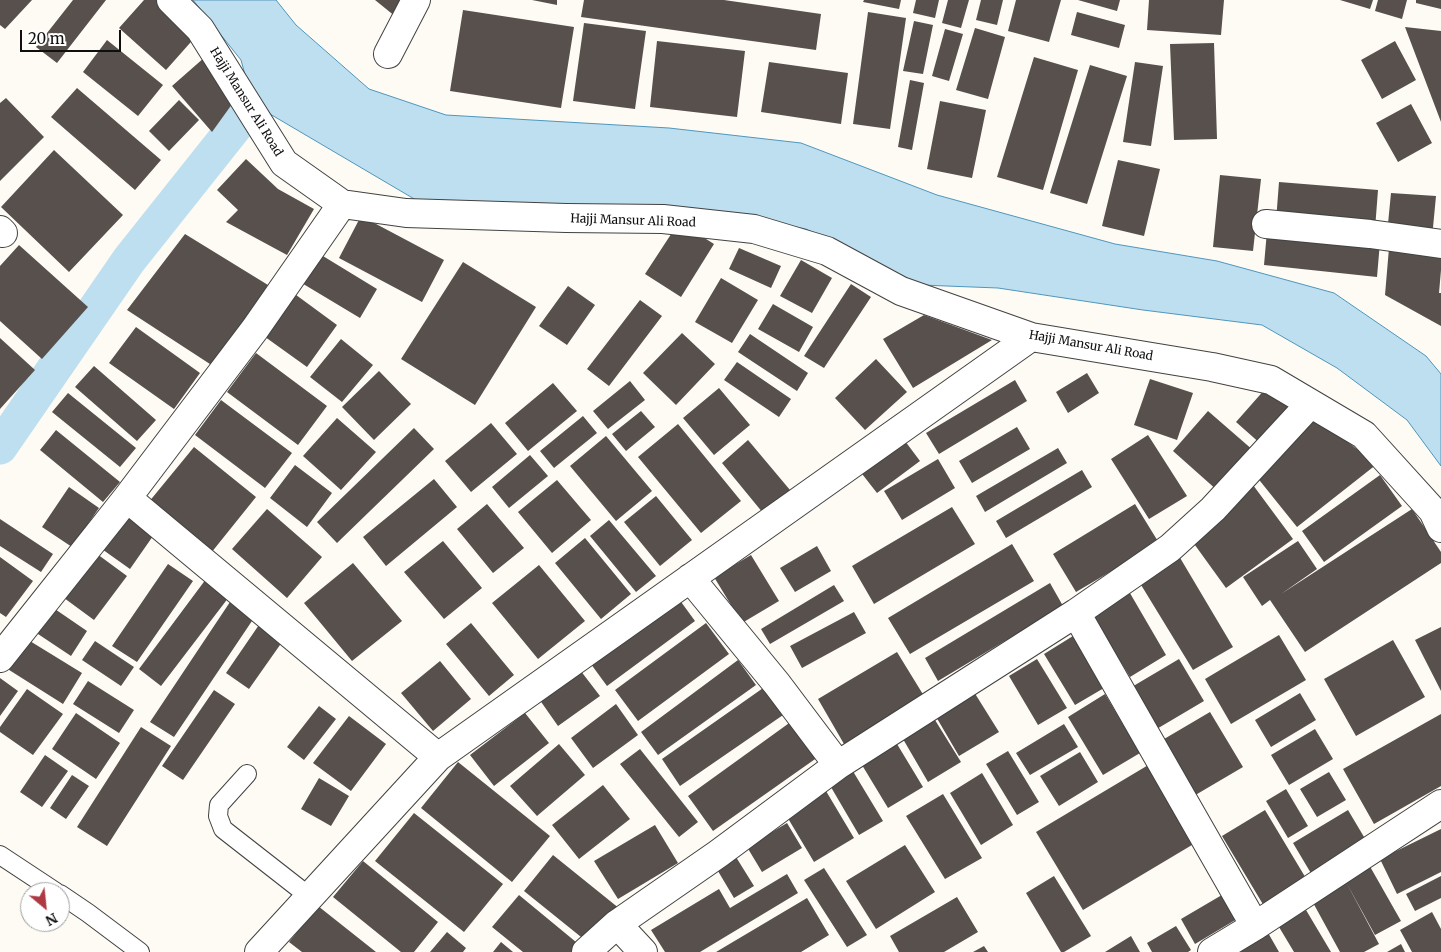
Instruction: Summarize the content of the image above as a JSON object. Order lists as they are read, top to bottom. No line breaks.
{"streets":{"street":["Hajji Mansur Ali Road"]},"scale_bar":"20 m","north":"bottom right"}
